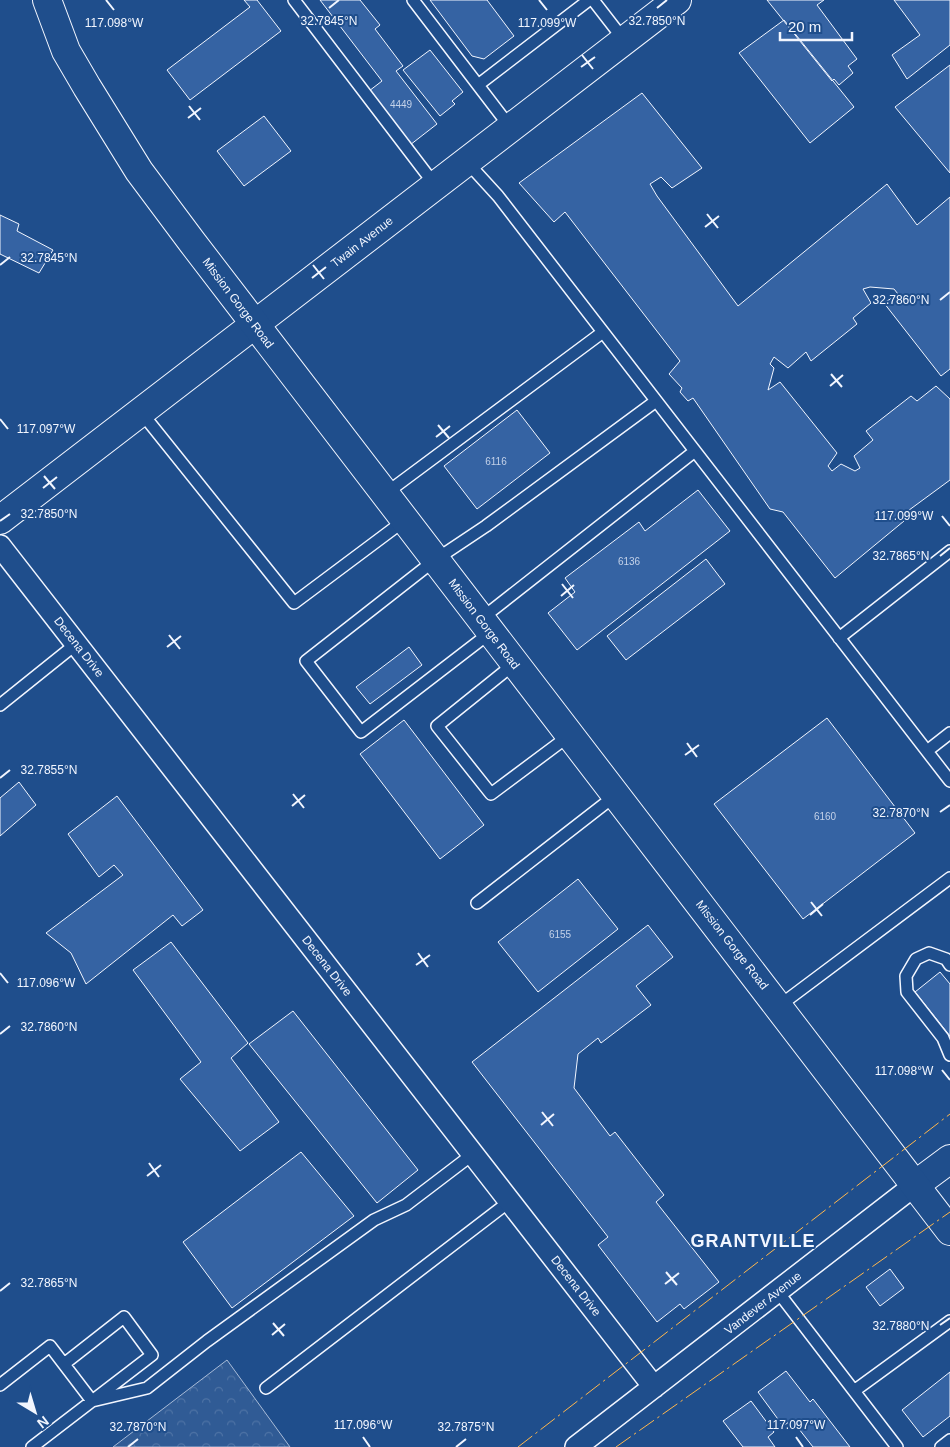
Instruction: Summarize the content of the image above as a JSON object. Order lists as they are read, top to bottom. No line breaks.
{"streets":{"main road":["Twain Avenue","Mission Gorge Road","Vandever Avenue"],"street":["Decena Drive"]},"crossings":[["Twain Avenue","Mission Gorge Road"],["Mission Gorge Road","Vandever Avenue"],["Decena Drive","Vandever Avenue"]],"districts":["GRANTVILLE"],"house_numbers":["4449","6116","6136","6160","6155"],"scale_bar":"20 m","north":"bottom right","coordinates":["32.7845°N","32.7850°N","117.098°W","117.099°W","32.7860°N","117.097°W","32.7865°N","32.7855°N","32.7870°N","117.096°W","32.7880°N","32.7875°N"]}
